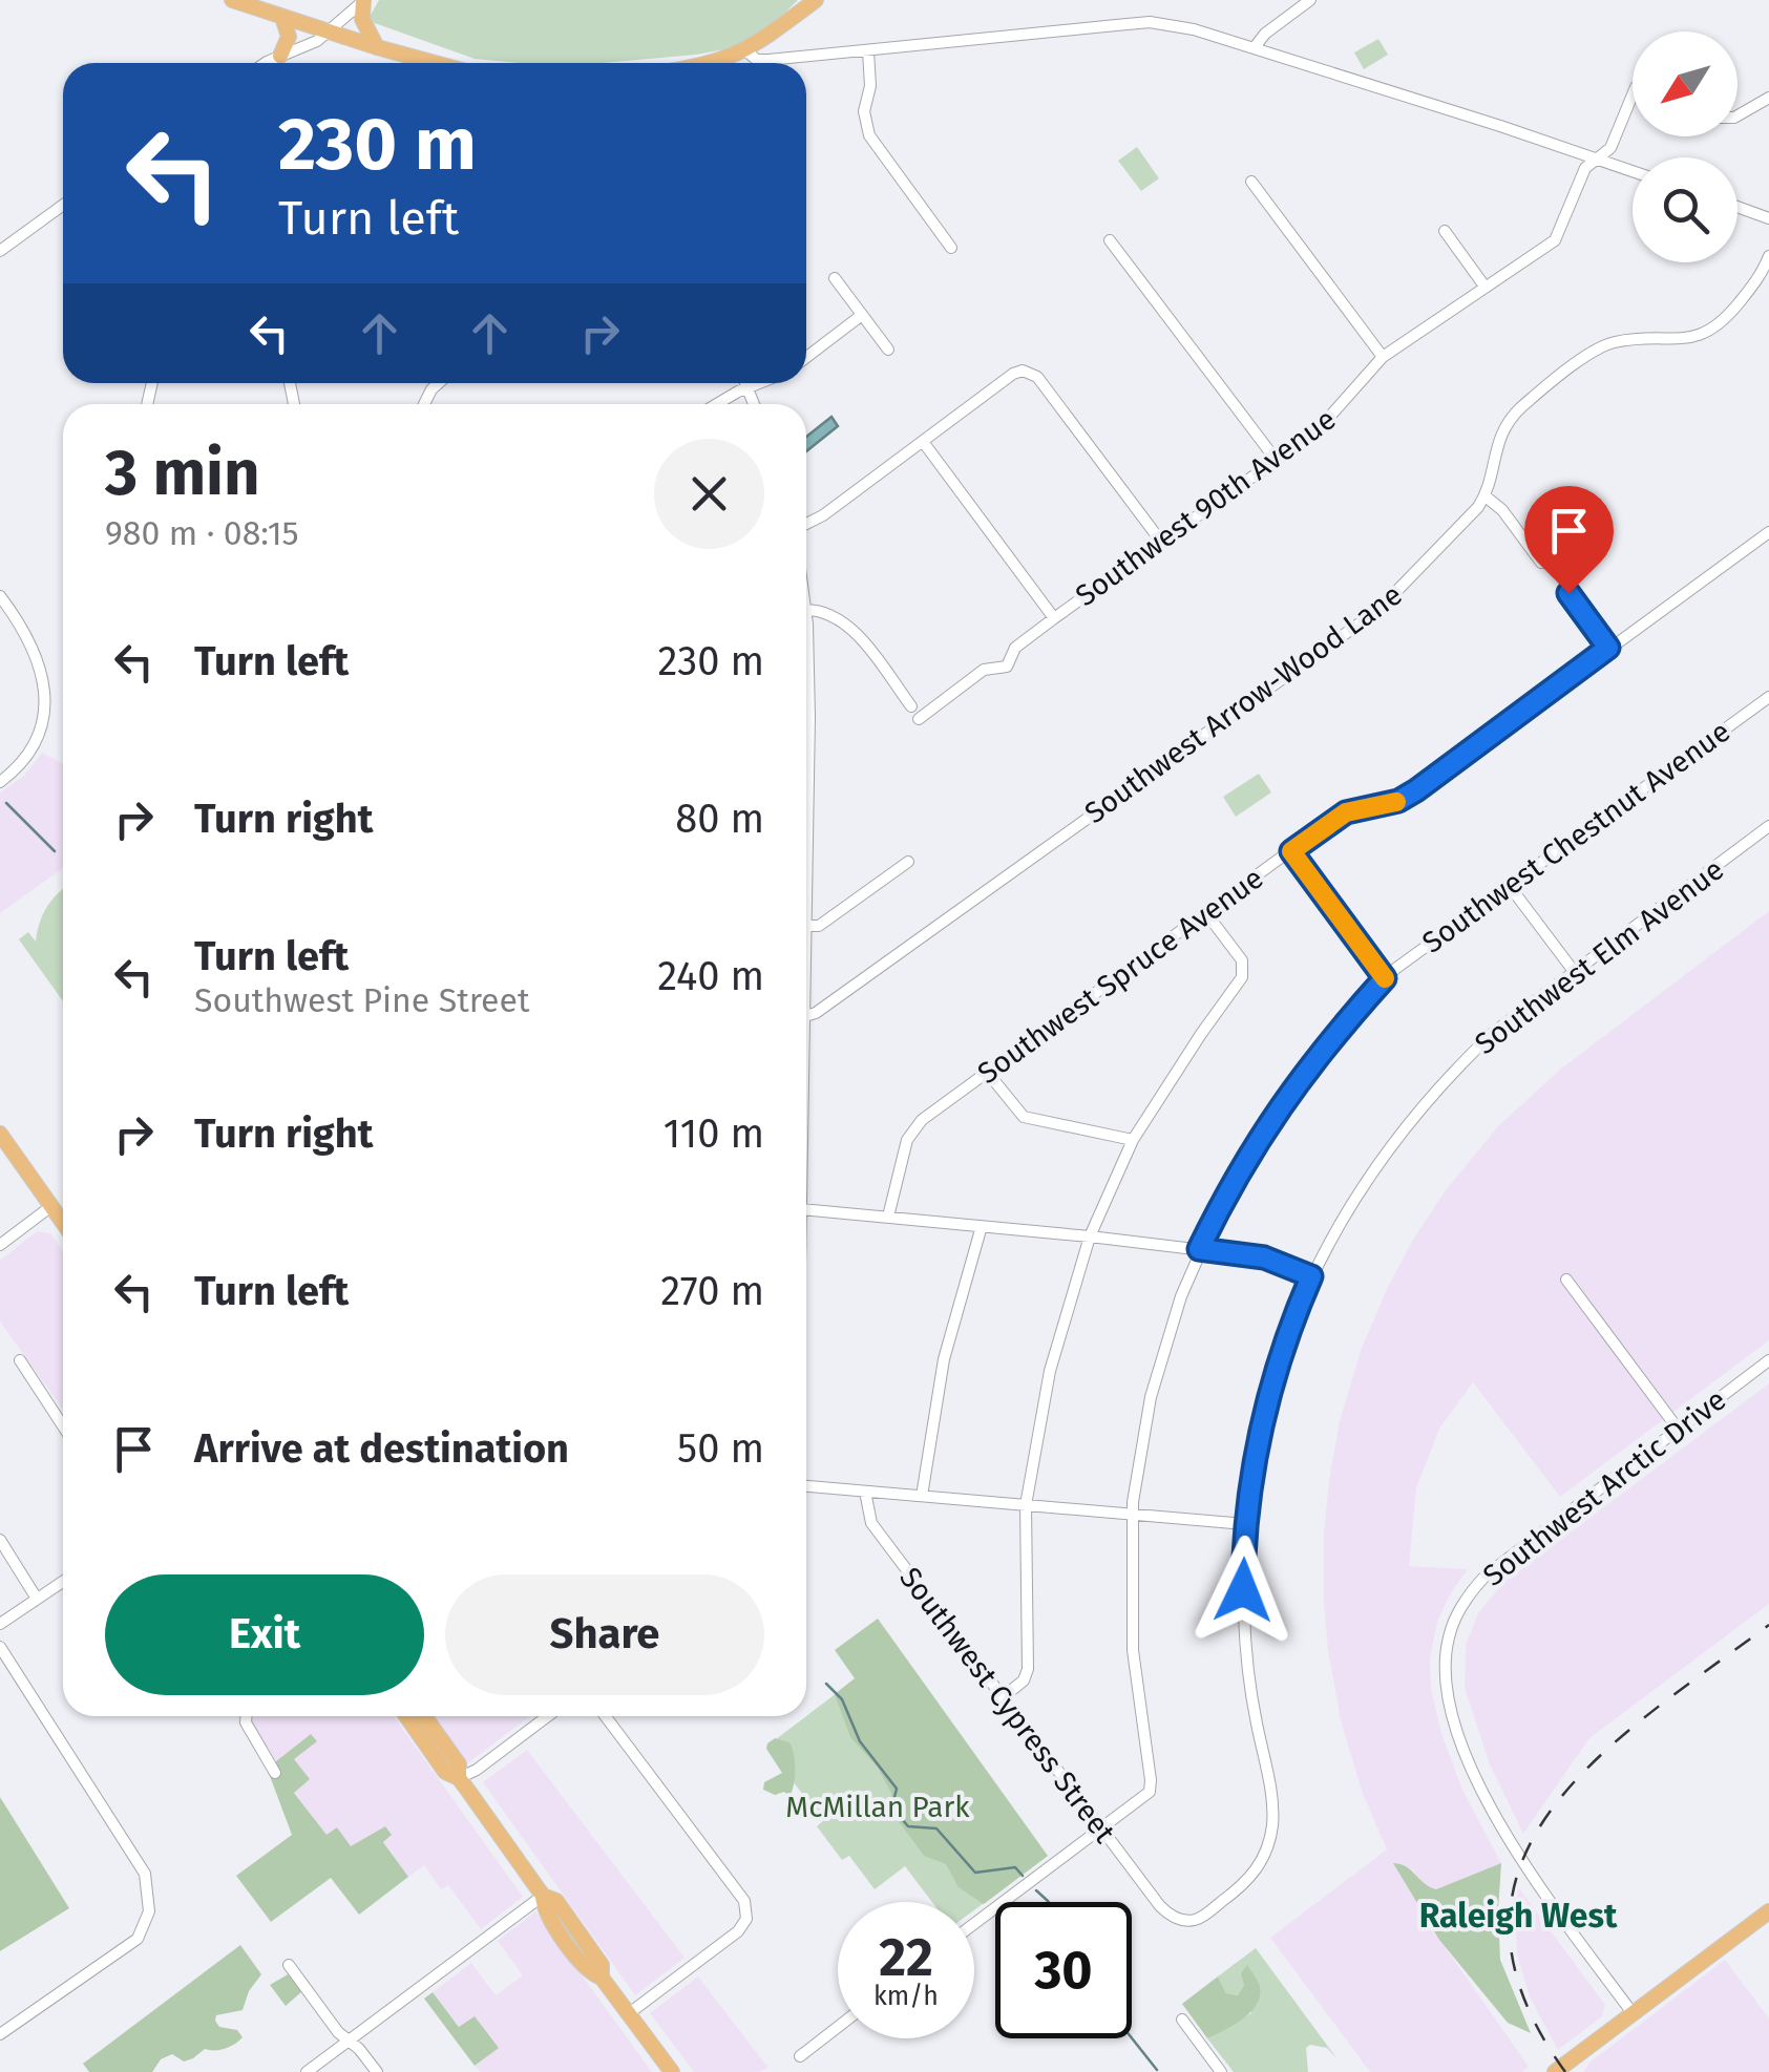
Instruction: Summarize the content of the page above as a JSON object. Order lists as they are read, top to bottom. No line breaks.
{"streets":{"street":["Southwest 90th Avenue","Southwest Arrow-Wood Lane","Southwest Chestnut Avenue","Southwest Elm Avenue","Southwest Spruce Avenue","Southwest Arctic Drive","Southwest Cypress Street"]},"crossings":[["Southwest Chestnut Avenue","Southwest Cypress Street"],["Southwest Elm Avenue","Southwest Cypress Street"]],"districts":["Raleigh West"],"parks":["McMillan Park"],"north":"bottom left","page":{"turn":["230 m","Turn left"],"heading":["3 min","980 m · 08:15"],"list":[{"name":"Turn left","value":"230 m"},{"name":"Turn right","value":"80 m"},{"name":"Turn left","note":"Southwest Pine Street","value":"240 m"},{"name":"Turn right","value":"110 m"},{"name":"Turn left","value":"270 m"},{"name":"Arrive at destination","value":"50 m"}],"buttons":["Exit","Share"],"speed":"22 km/h","limit":"30"}}
